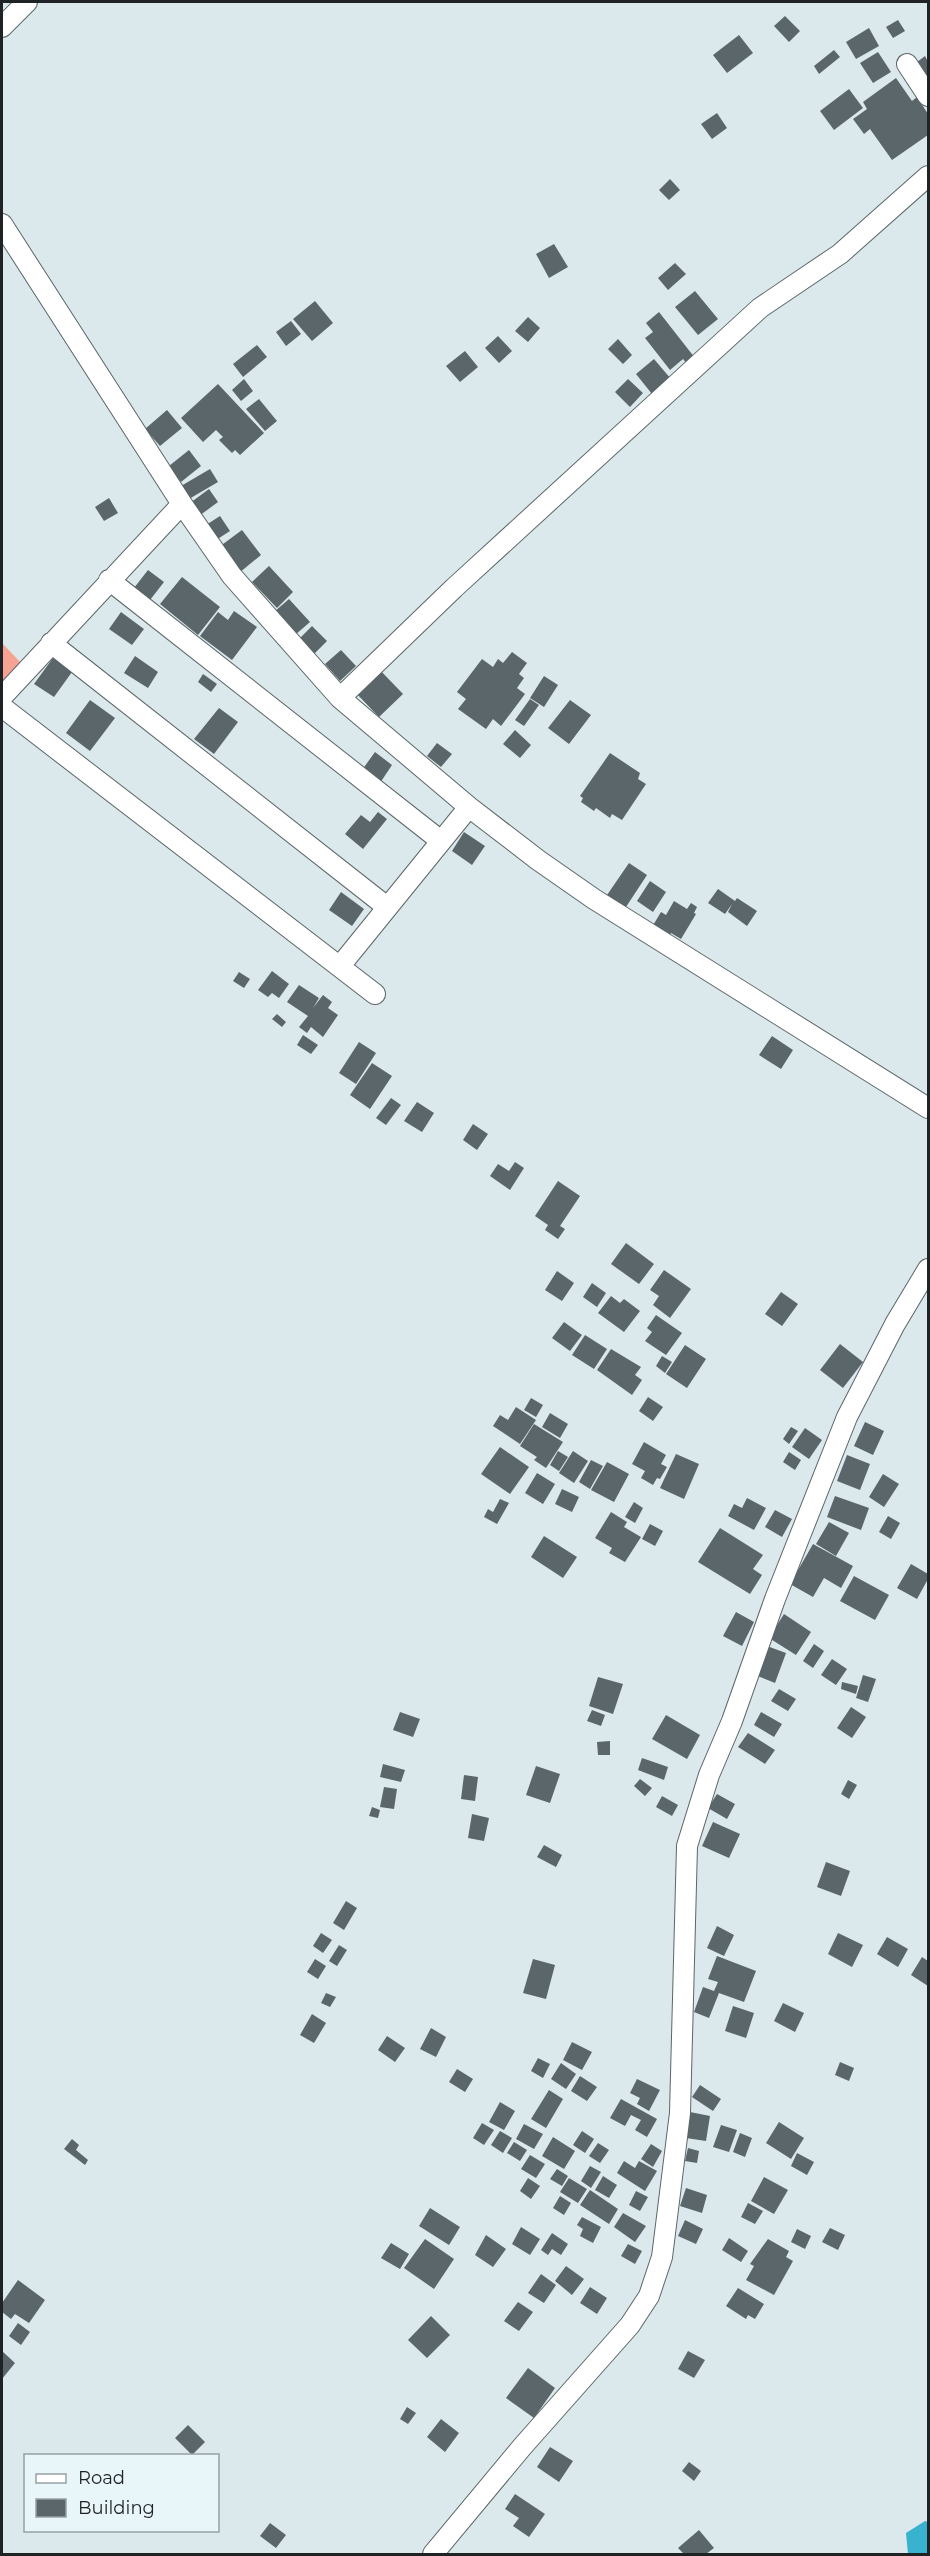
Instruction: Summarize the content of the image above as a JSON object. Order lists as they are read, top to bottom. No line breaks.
{"legend":["Road","Building"]}
